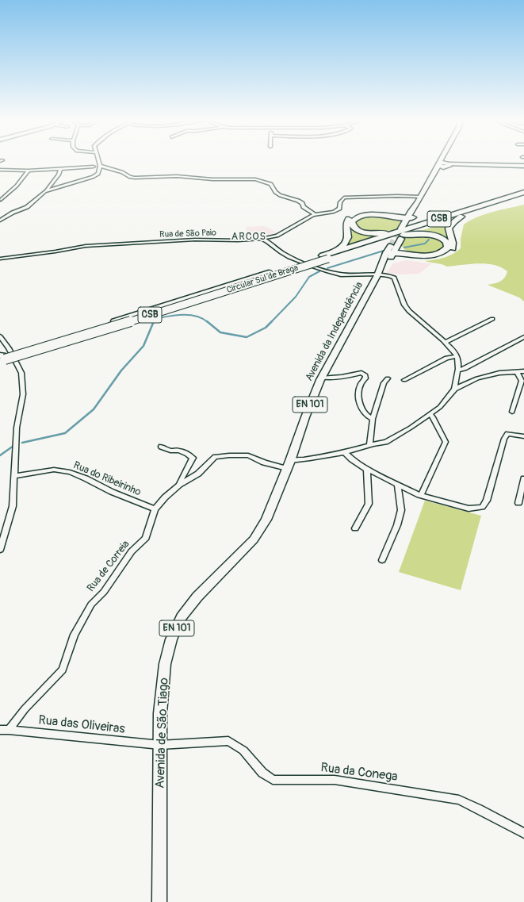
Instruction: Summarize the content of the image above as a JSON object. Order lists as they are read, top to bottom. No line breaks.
{"streets":{"highway":["CSB","Circular Sul de Braga"],"main road":["Avenida da Independência","EN 101","Avenida de São Tiago"],"street":["Rua de São Paio","Rua do Ribeirinho","Rua de Correia","Rua das Oliveiras","Rua da Conega"]},"crossings":[["Rua de São Paio","Avenida da Independência"],["Circular Sul de Braga","Avenida da Independência"],["Avenida da Independência","EN 101"],["Avenida da Independência","Rua de Correia"],["Avenida da Independência","Avenida de São Tiago"],["Rua do Ribeirinho","Rua de Correia"],["Rua de Correia","Rua das Oliveiras"],["Rua das Oliveiras","Avenida de São Tiago"],["Rua das Oliveiras","Rua da Conega"],["Avenida de São Tiago","Rua da Conega"]],"districts":["ARCOS"]}
